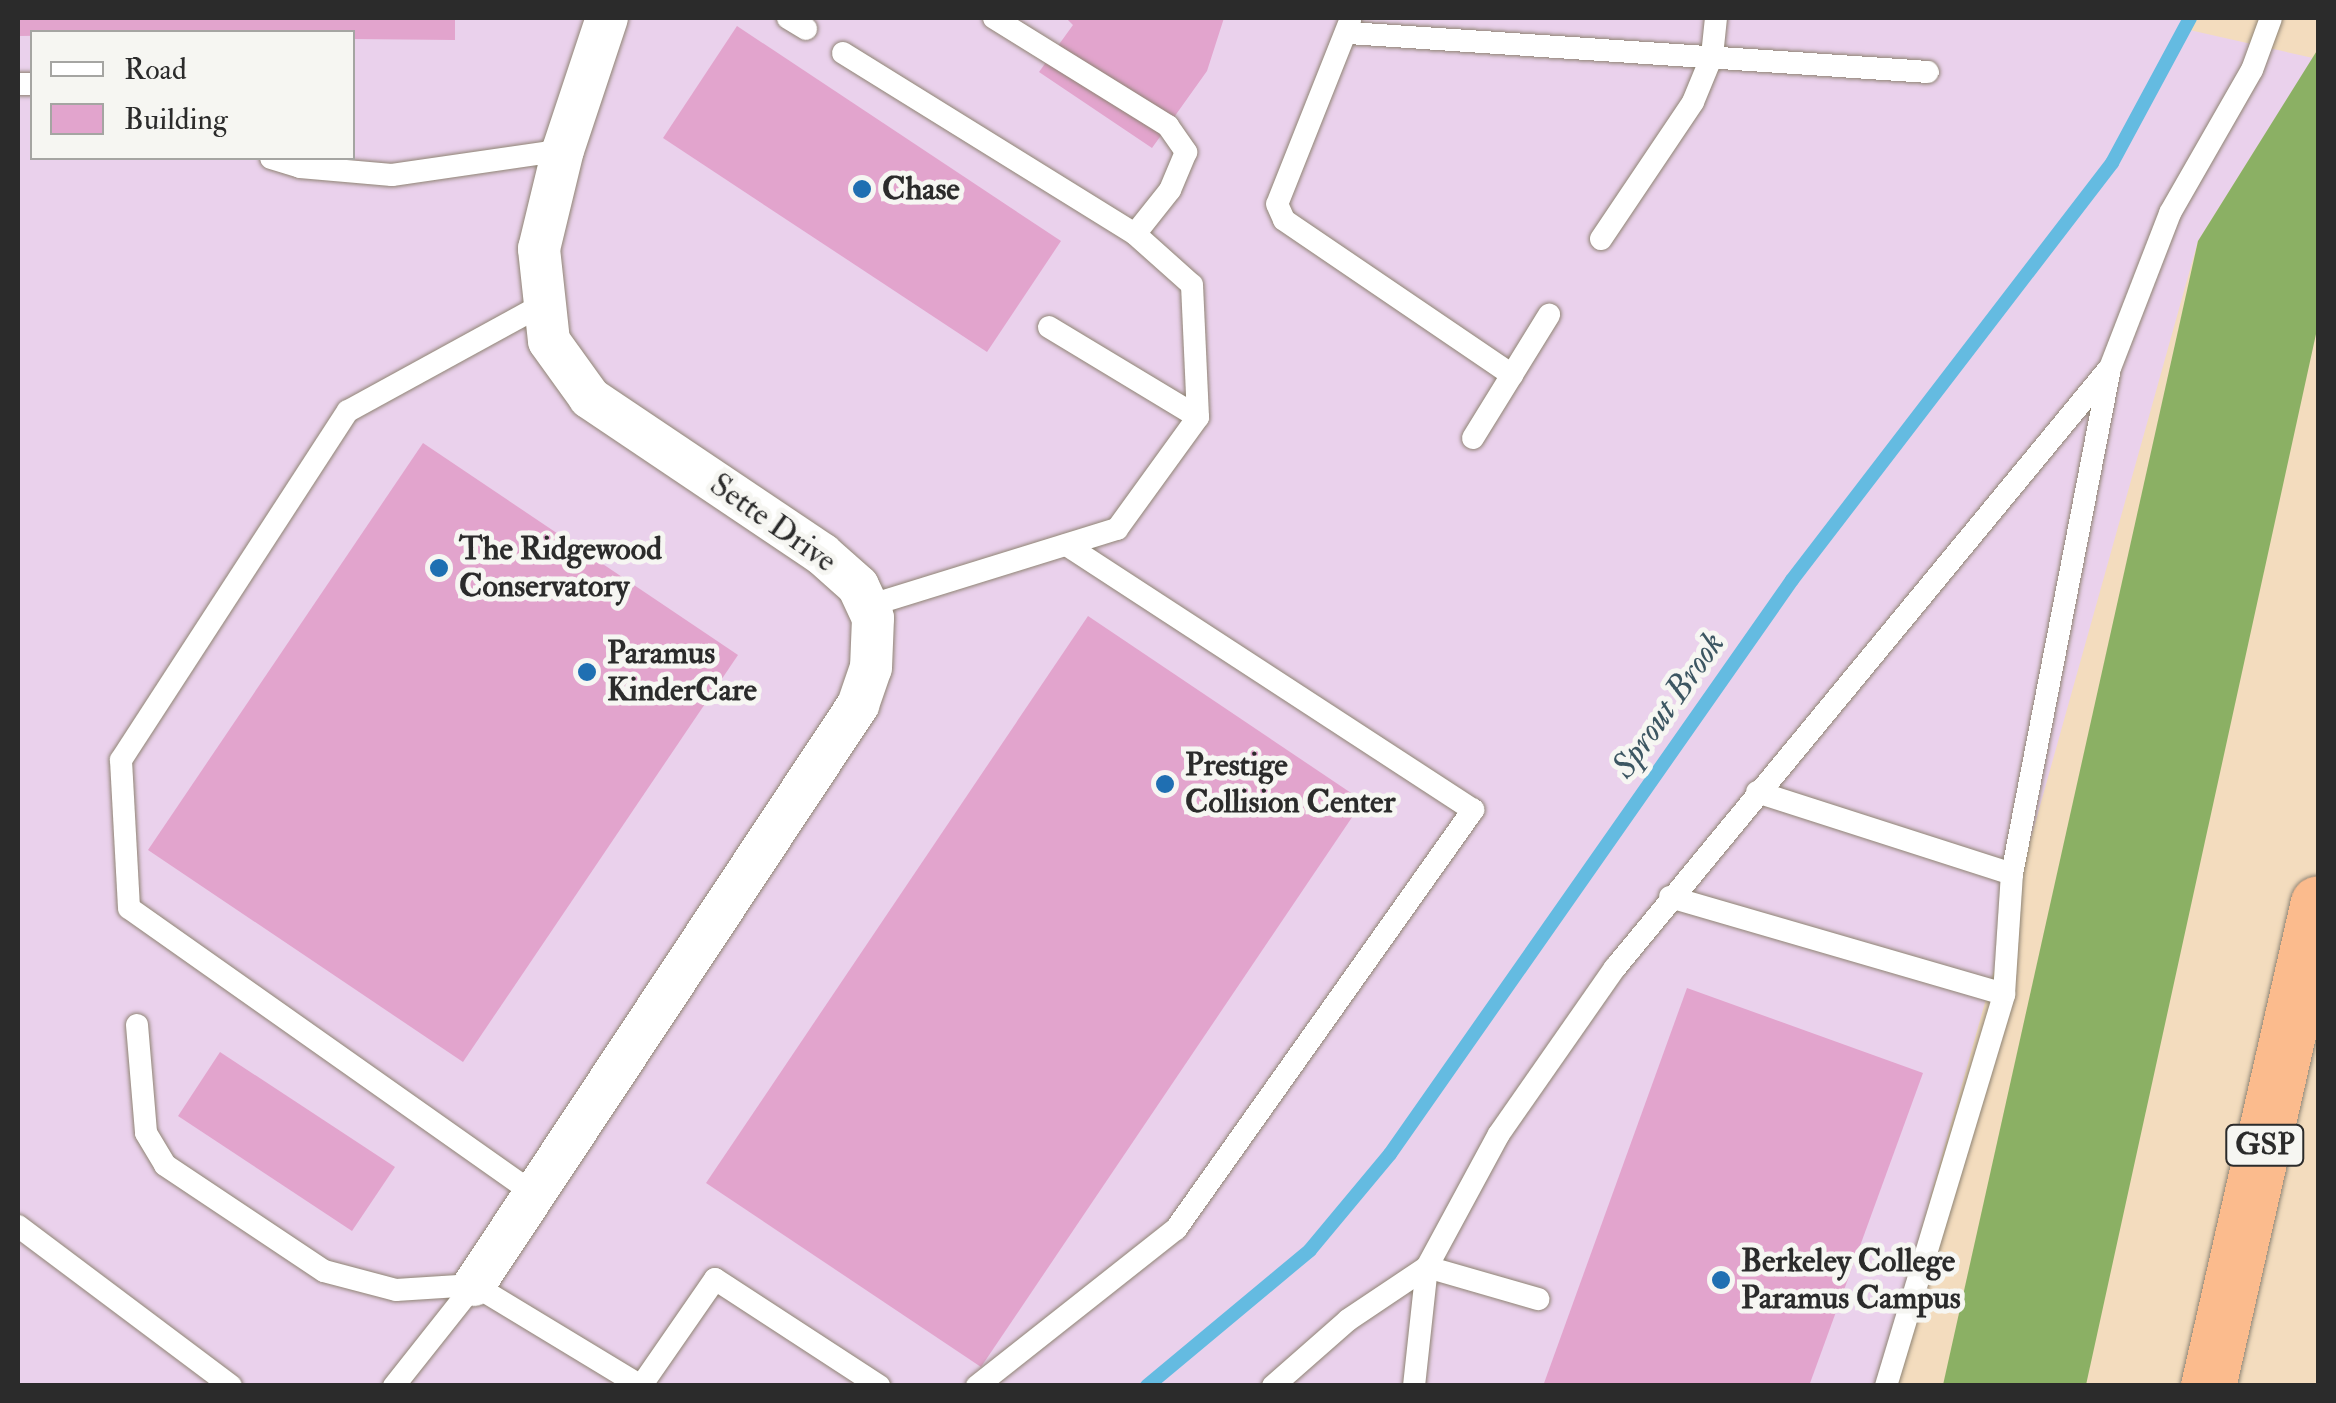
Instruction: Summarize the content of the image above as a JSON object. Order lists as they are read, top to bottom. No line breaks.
{"streets":{"highway":["GSP"],"street":["Sette Drive"]},"water":["Sprout Brook"],"places":["Chase","The Ridgewood Conservatory","Paramus KinderCare","Prestige Collision Center","Berkeley College Paramus Campus"],"legend":["Road","Building"]}
